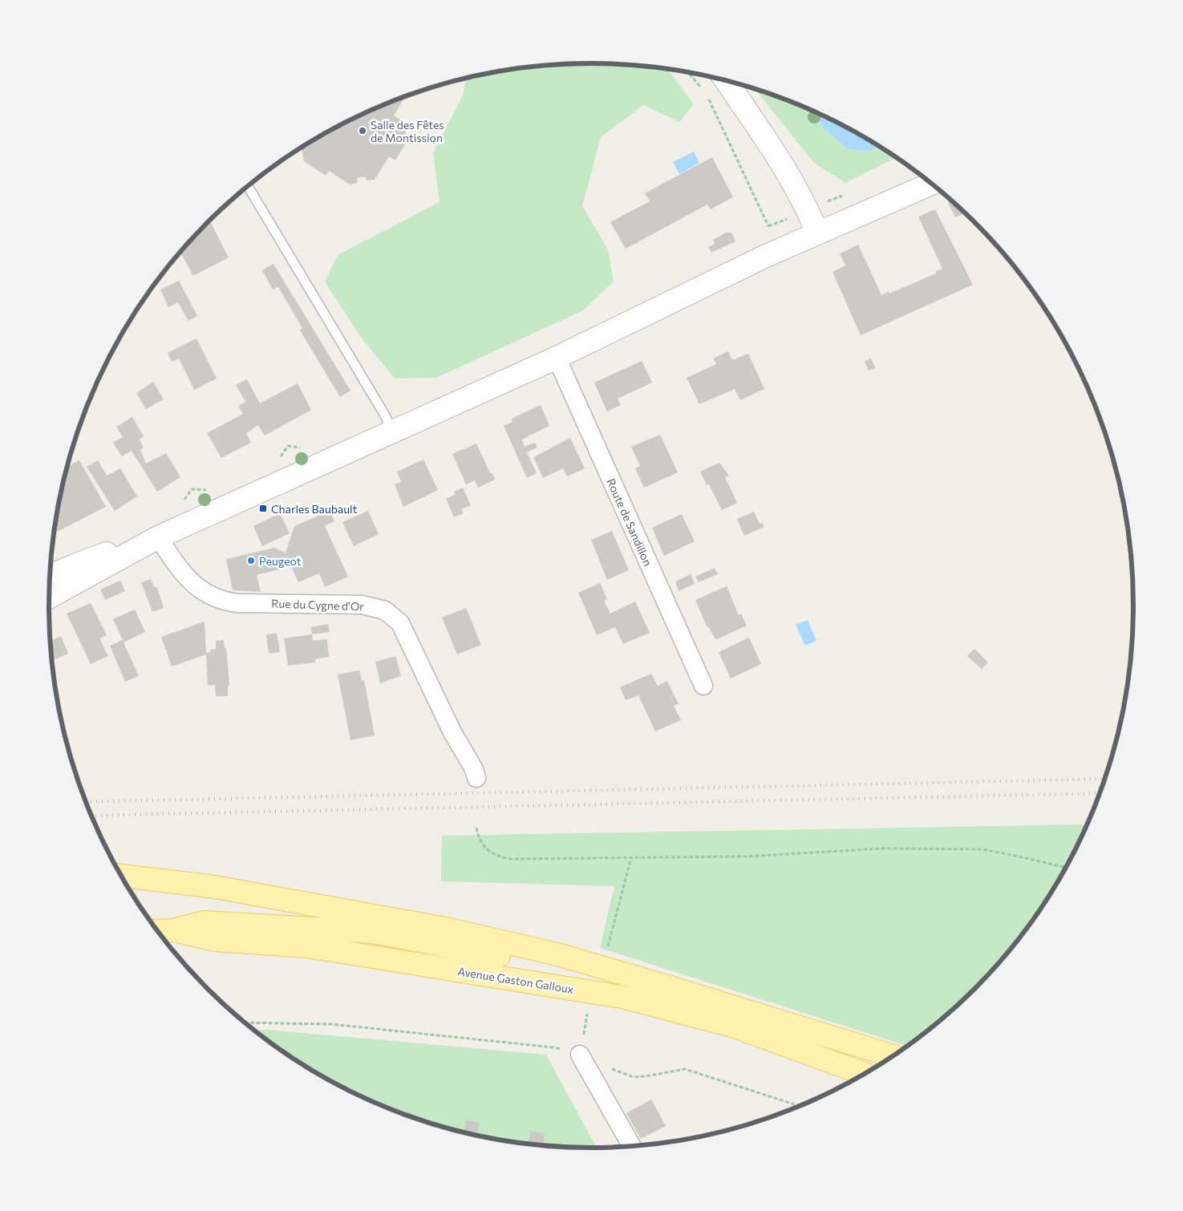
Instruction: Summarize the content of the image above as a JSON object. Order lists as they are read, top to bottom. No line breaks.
{"streets":{"main road":["Avenue Gaston Galloux"],"street":["Route de Sandillon","Rue du Cygne d'Or"]},"places":{"other":["Salle des Fêtes de Montission","Peugeot"],"transit":["Charles Baubault"]}}
